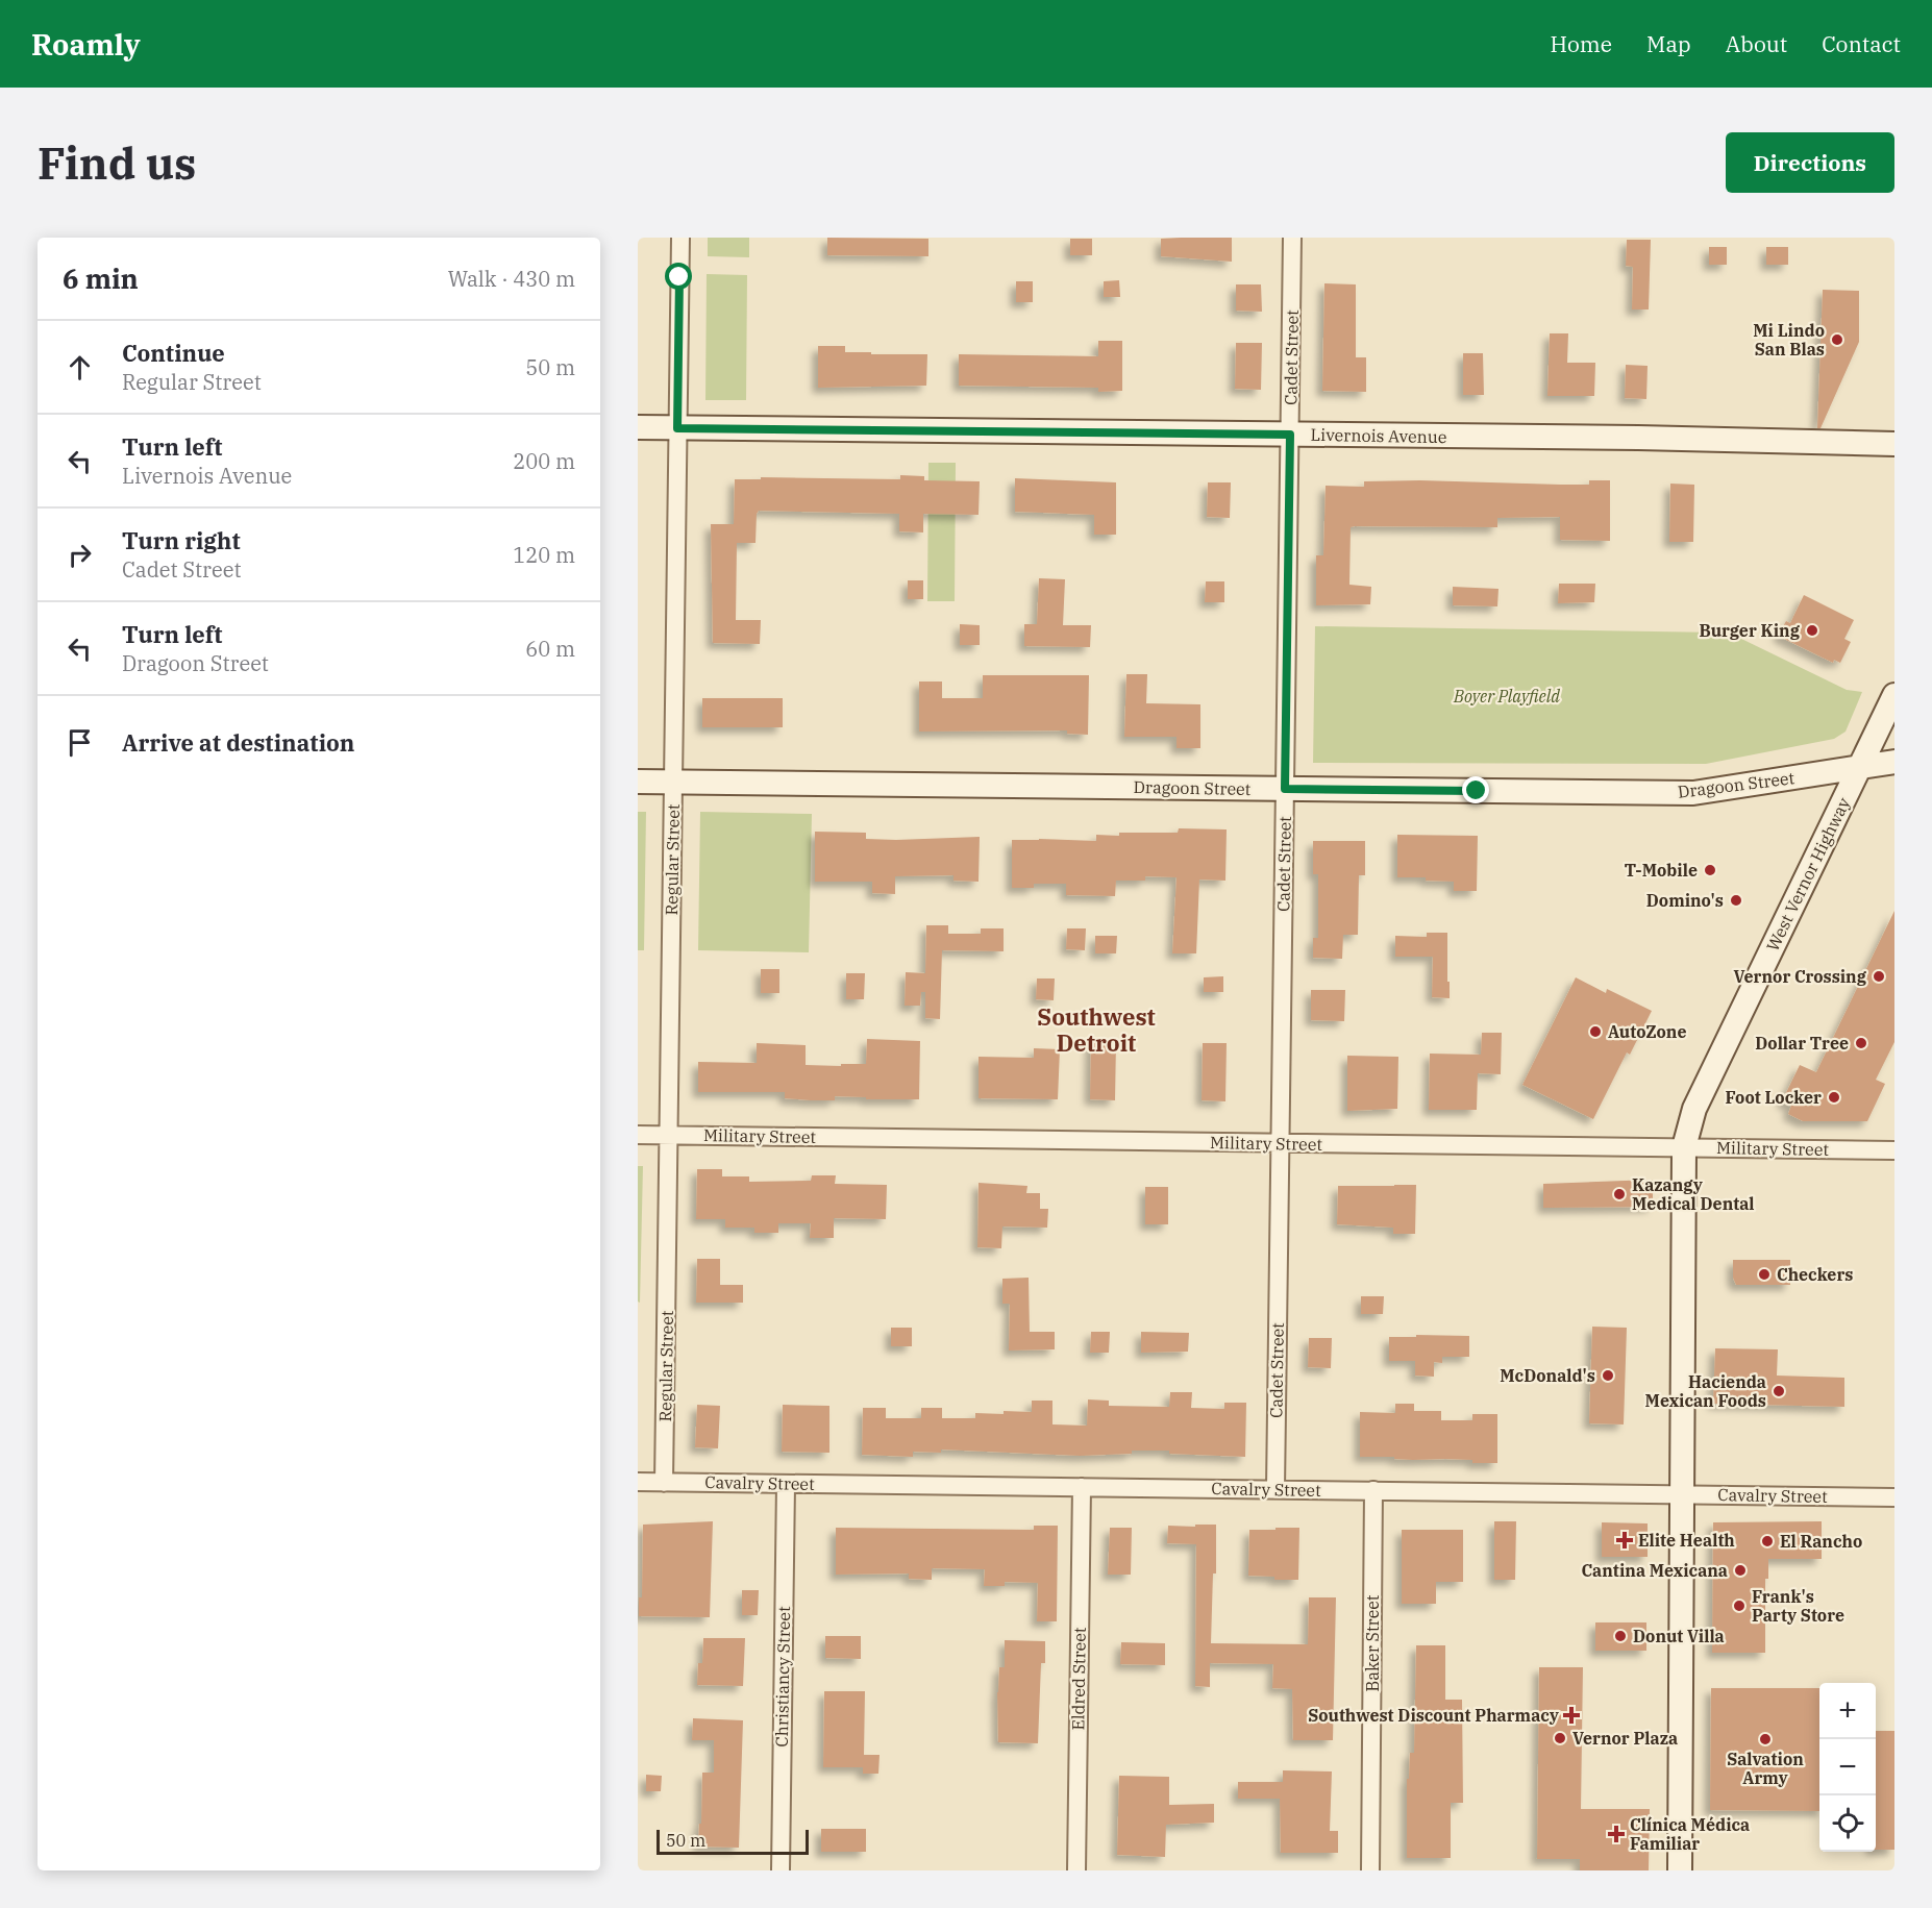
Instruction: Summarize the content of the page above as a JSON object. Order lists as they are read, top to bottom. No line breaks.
{"streets":{"main road":["Livernois Avenue","Dragoon Street","West Vernor Highway"],"street":["Cadet Street","Regular Street","Military Street","Cavalry Street","Baker Street","Christiancy Street","Eldred Street"]},"crossings":[["Cadet Street","Livernois Avenue"],["Cadet Street","Dragoon Street"],["Cadet Street","Military Street"],["Cadet Street","Cavalry Street"],["Livernois Avenue","Regular Street"],["Dragoon Street","Regular Street"],["Dragoon Street","West Vernor Highway"],["Regular Street","Military Street"],["Regular Street","Cavalry Street"],["West Vernor Highway","Military Street"],["West Vernor Highway","Cavalry Street"],["Cavalry Street","Baker Street"],["Cavalry Street","Christiancy Street"],["Cavalry Street","Eldred Street"]],"districts":["Southwest Detroit"],"parks":["Boyer Playfield"],"places":{"other":["Mi Lindo San Blas","Burger King","T-Mobile","Domino's","Vernor Crossing","AutoZone","Dollar Tree","Foot Locker","Kazangy Medical Dental","Checkers","McDonald's","Hacienda Mexican Foods","El Rancho","Cantina Mexicana","Frank's Party Store","Donut Villa","Vernor Plaza","Salvation Army"],"health":["Elite Health","Southwest Discount Pharmacy","Clínica Médica Familiar"]},"scale_bar":"50 m","page":{"header":"Roamly","nav":["Home","Map","About","Contact"],"buttons":"Directions","title":"Find us","heading":["6 min","Walk · 430 m"],"list":[["Continue","Regular Street","50 m"],["Turn left","Livernois Avenue","200 m"],["Turn right","Cadet Street","120 m"],["Turn left","Dragoon Street","60 m"],"Arrive at destination"],"map_buttons":["+","−"],"scale":"50 m"}}
